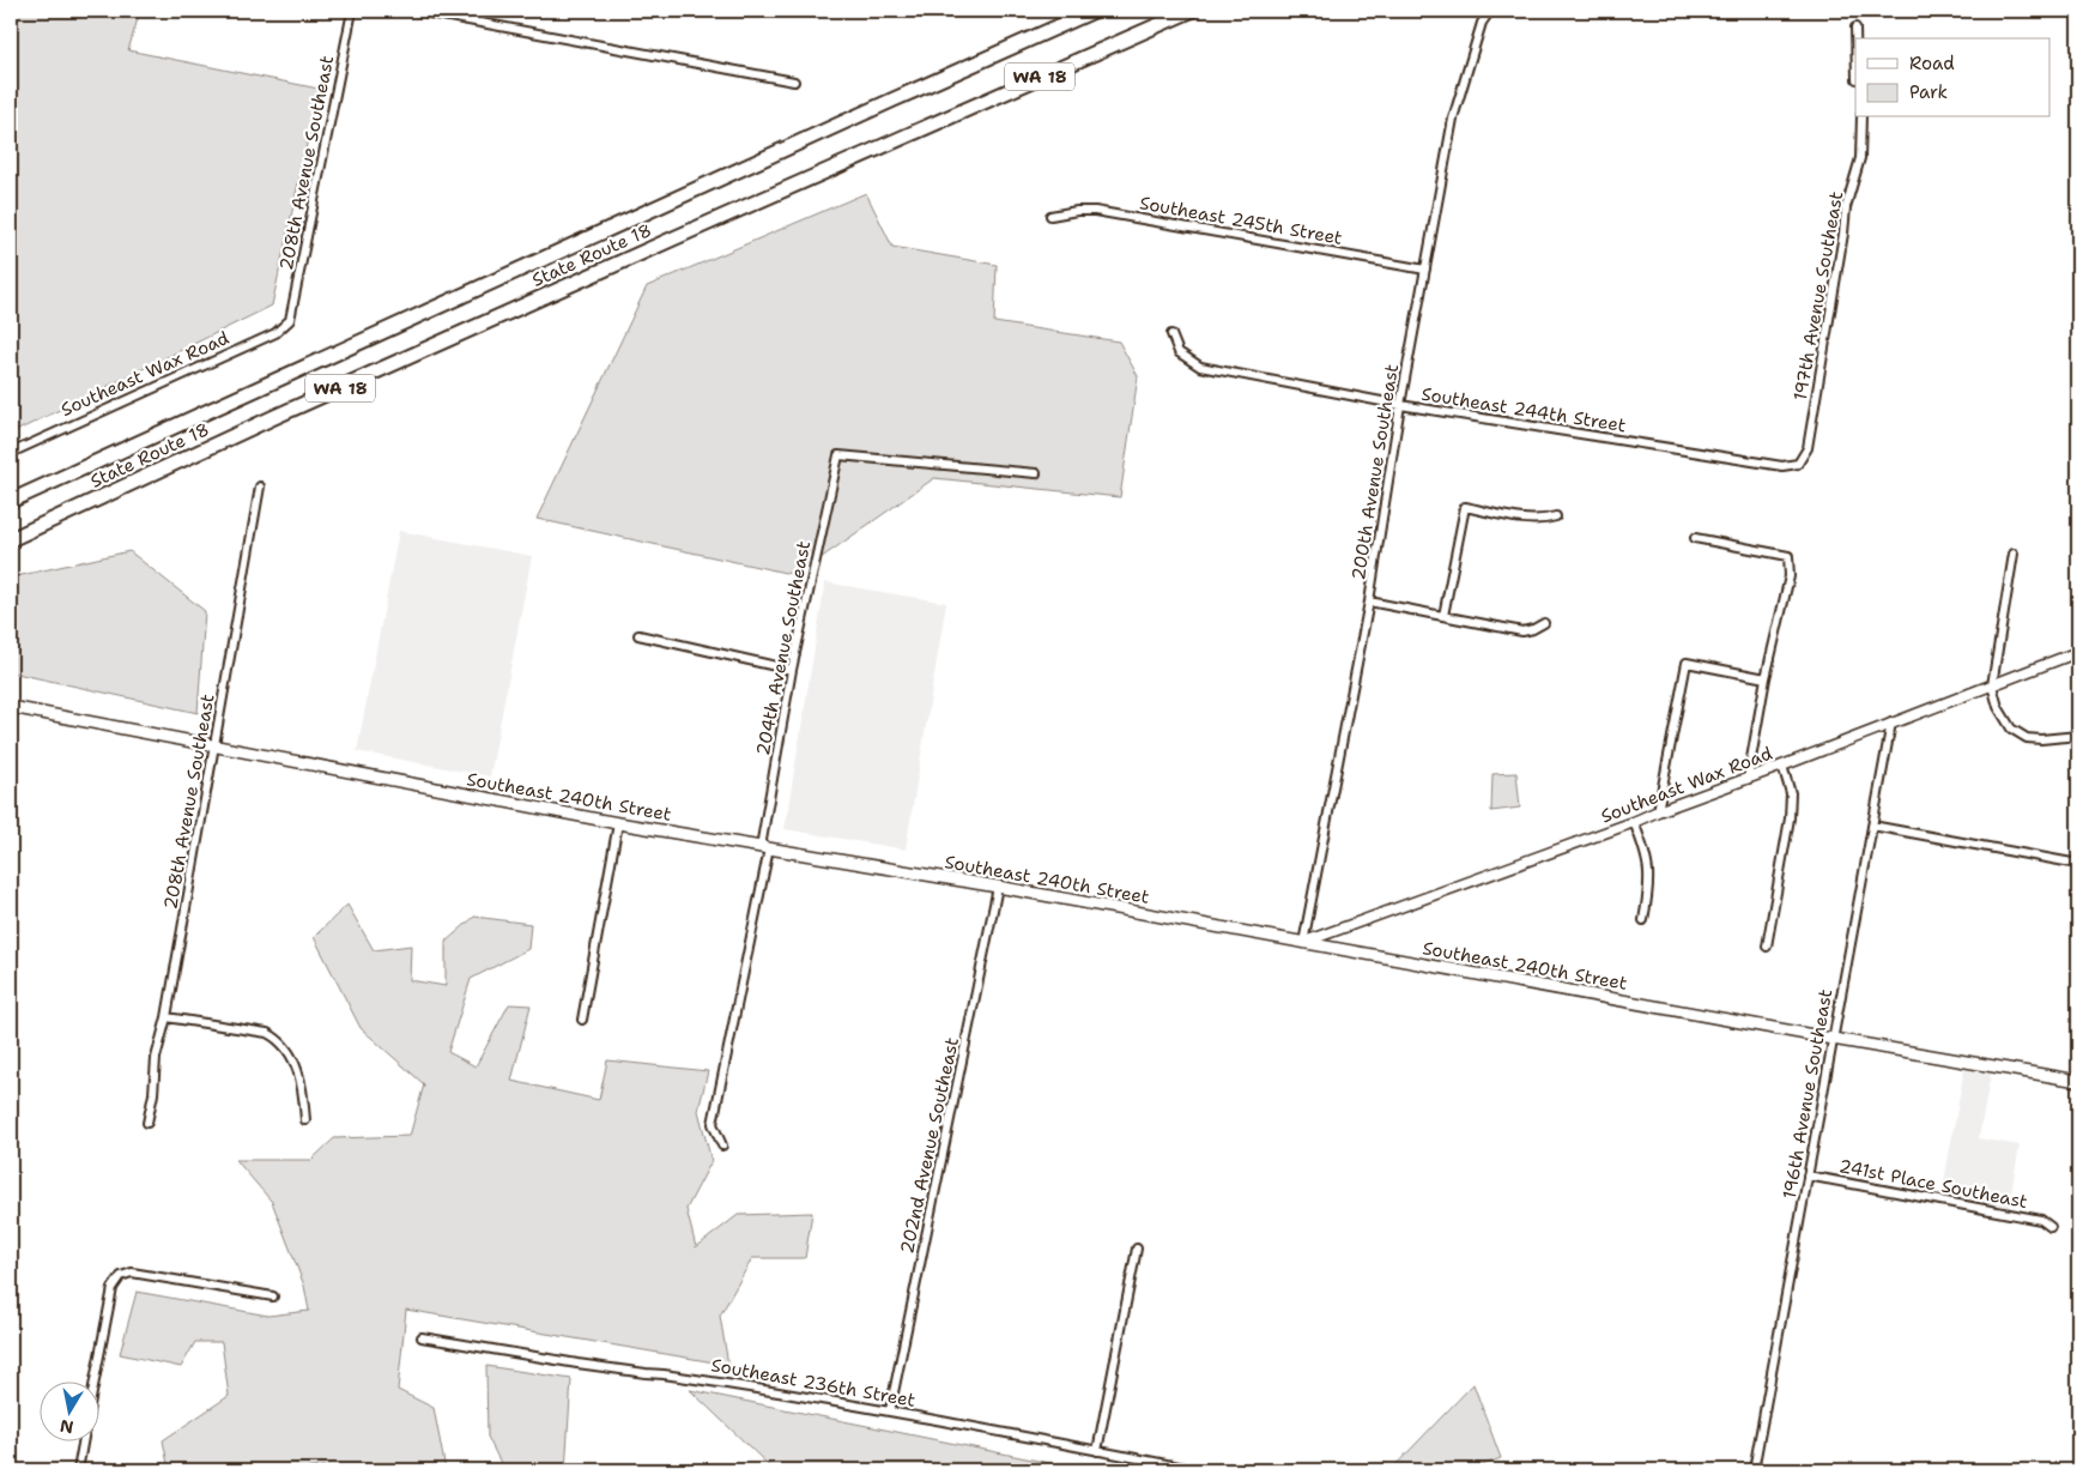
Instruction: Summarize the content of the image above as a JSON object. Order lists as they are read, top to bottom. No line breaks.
{"streets":{"highway":["WA 18","State Route 18"],"main road":["Southeast 240th Street"],"street":["208th Avenue Southeast","Southeast 245th Street","197th Avenue Southeast","Southeast Wax Road","Southeast 244th Street","200th Avenue Southeast","204th Avenue Southeast","196th Avenue Southeast","202nd Avenue Southeast","241st Place Southeast","Southeast 236th Street"]},"crossings":[["208th Avenue Southeast","Southeast Wax Road"],["208th Avenue Southeast","Southeast 240th Street"],["Southeast 245th Street","200th Avenue Southeast"],["197th Avenue Southeast","Southeast 244th Street"],["Southeast Wax Road","200th Avenue Southeast"],["Southeast Wax Road","Southeast 240th Street"],["Southeast Wax Road","196th Avenue Southeast"],["Southeast 244th Street","200th Avenue Southeast"],["200th Avenue Southeast","Southeast 240th Street"],["204th Avenue Southeast","Southeast 240th Street"],["Southeast 240th Street","196th Avenue Southeast"],["Southeast 240th Street","202nd Avenue Southeast"],["196th Avenue Southeast","241st Place Southeast"],["202nd Avenue Southeast","Southeast 236th Street"]],"legend":["Road","Park"],"north":"bottom"}
